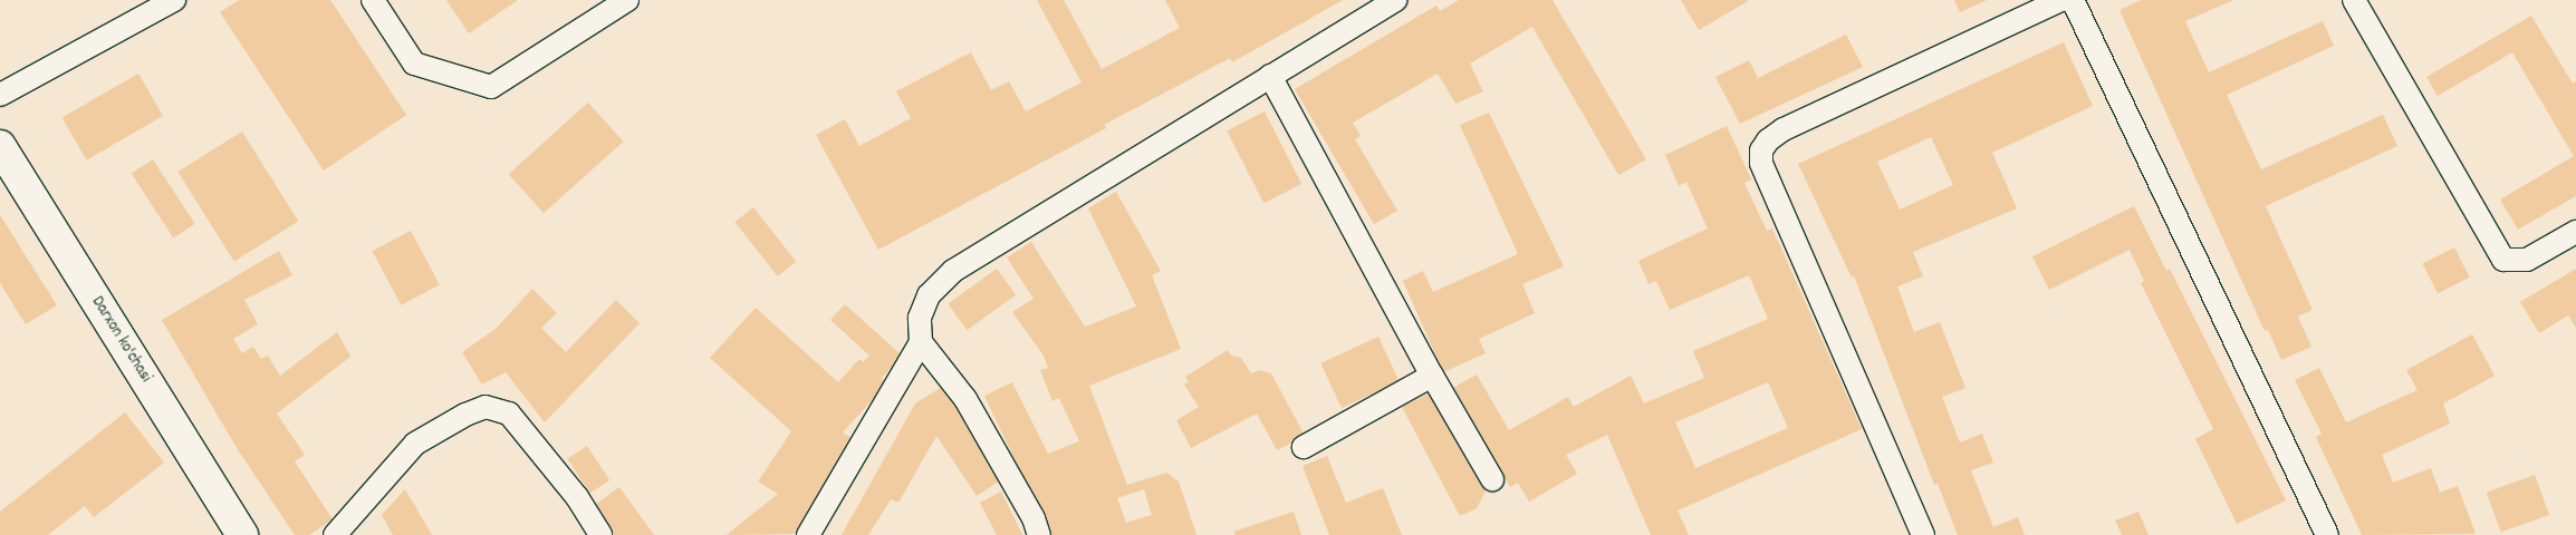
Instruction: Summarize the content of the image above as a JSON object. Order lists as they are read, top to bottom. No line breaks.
{"streets":{"main road":["Darxon ko'chasi"]}}
